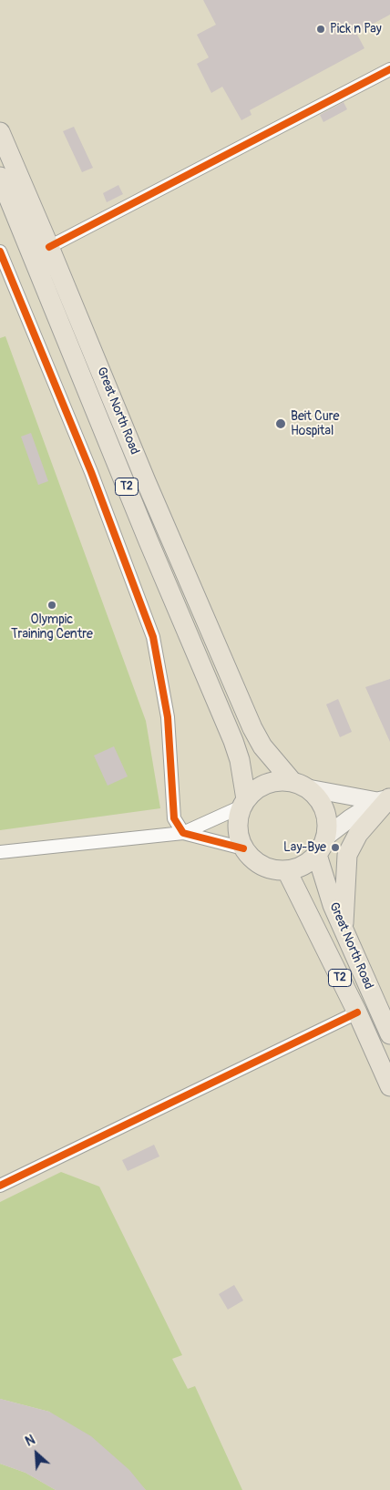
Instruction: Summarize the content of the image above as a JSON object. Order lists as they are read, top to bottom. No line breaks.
{"streets":{"main road":["Great North Road","T2"]},"crossings":[["Great North Road","T2"]],"places":["Pick n Pay","Beit Cure Hospital","Olympic Training Centre","Lay-Bye"],"north":"top left"}
